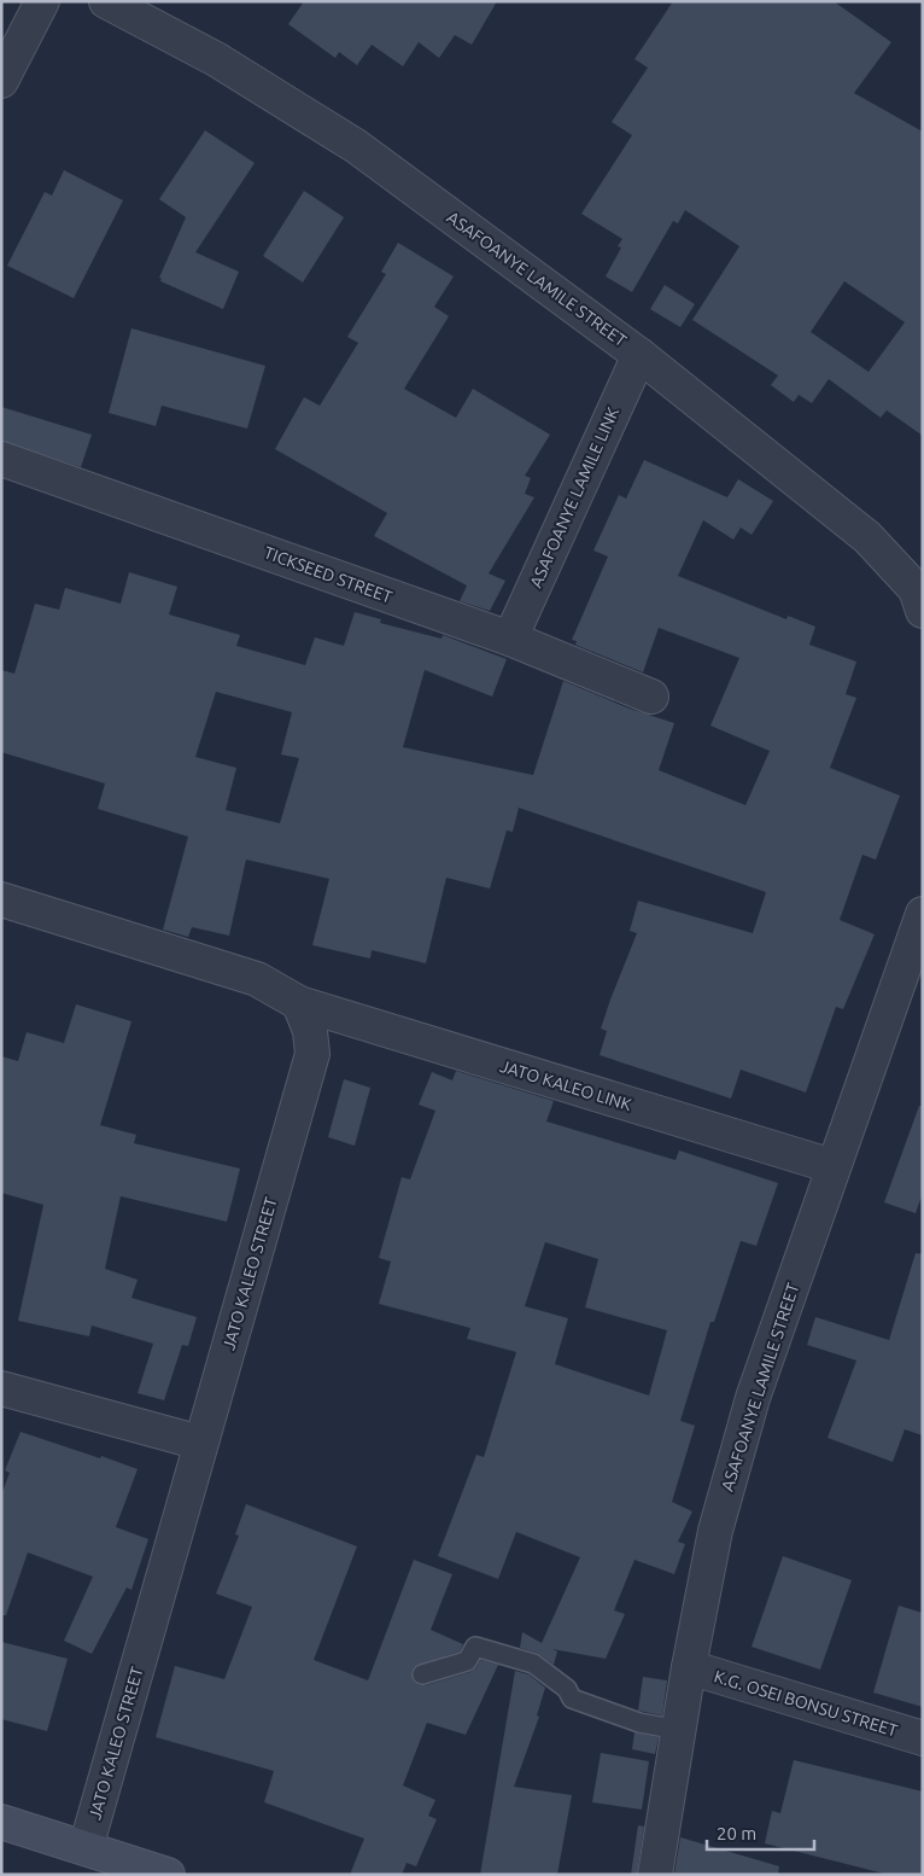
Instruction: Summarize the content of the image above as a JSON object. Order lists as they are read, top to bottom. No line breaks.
{"streets":{"street":["ASAFOANYE LAMILE STREET","ASAFOANYE LAMILE LINK","TICKSEED STREET","JATO KALEO LINK","JATO KALEO STREET","K.G. OSEI BONSU STREET"]},"crossings":[["ASAFOANYE LAMILE STREET","ASAFOANYE LAMILE LINK"],["ASAFOANYE LAMILE STREET","JATO KALEO LINK"],["ASAFOANYE LAMILE STREET","K.G. OSEI BONSU STREET"],["ASAFOANYE LAMILE LINK","TICKSEED STREET"],["JATO KALEO LINK","JATO KALEO STREET"]],"scale_bar":"20 m"}
